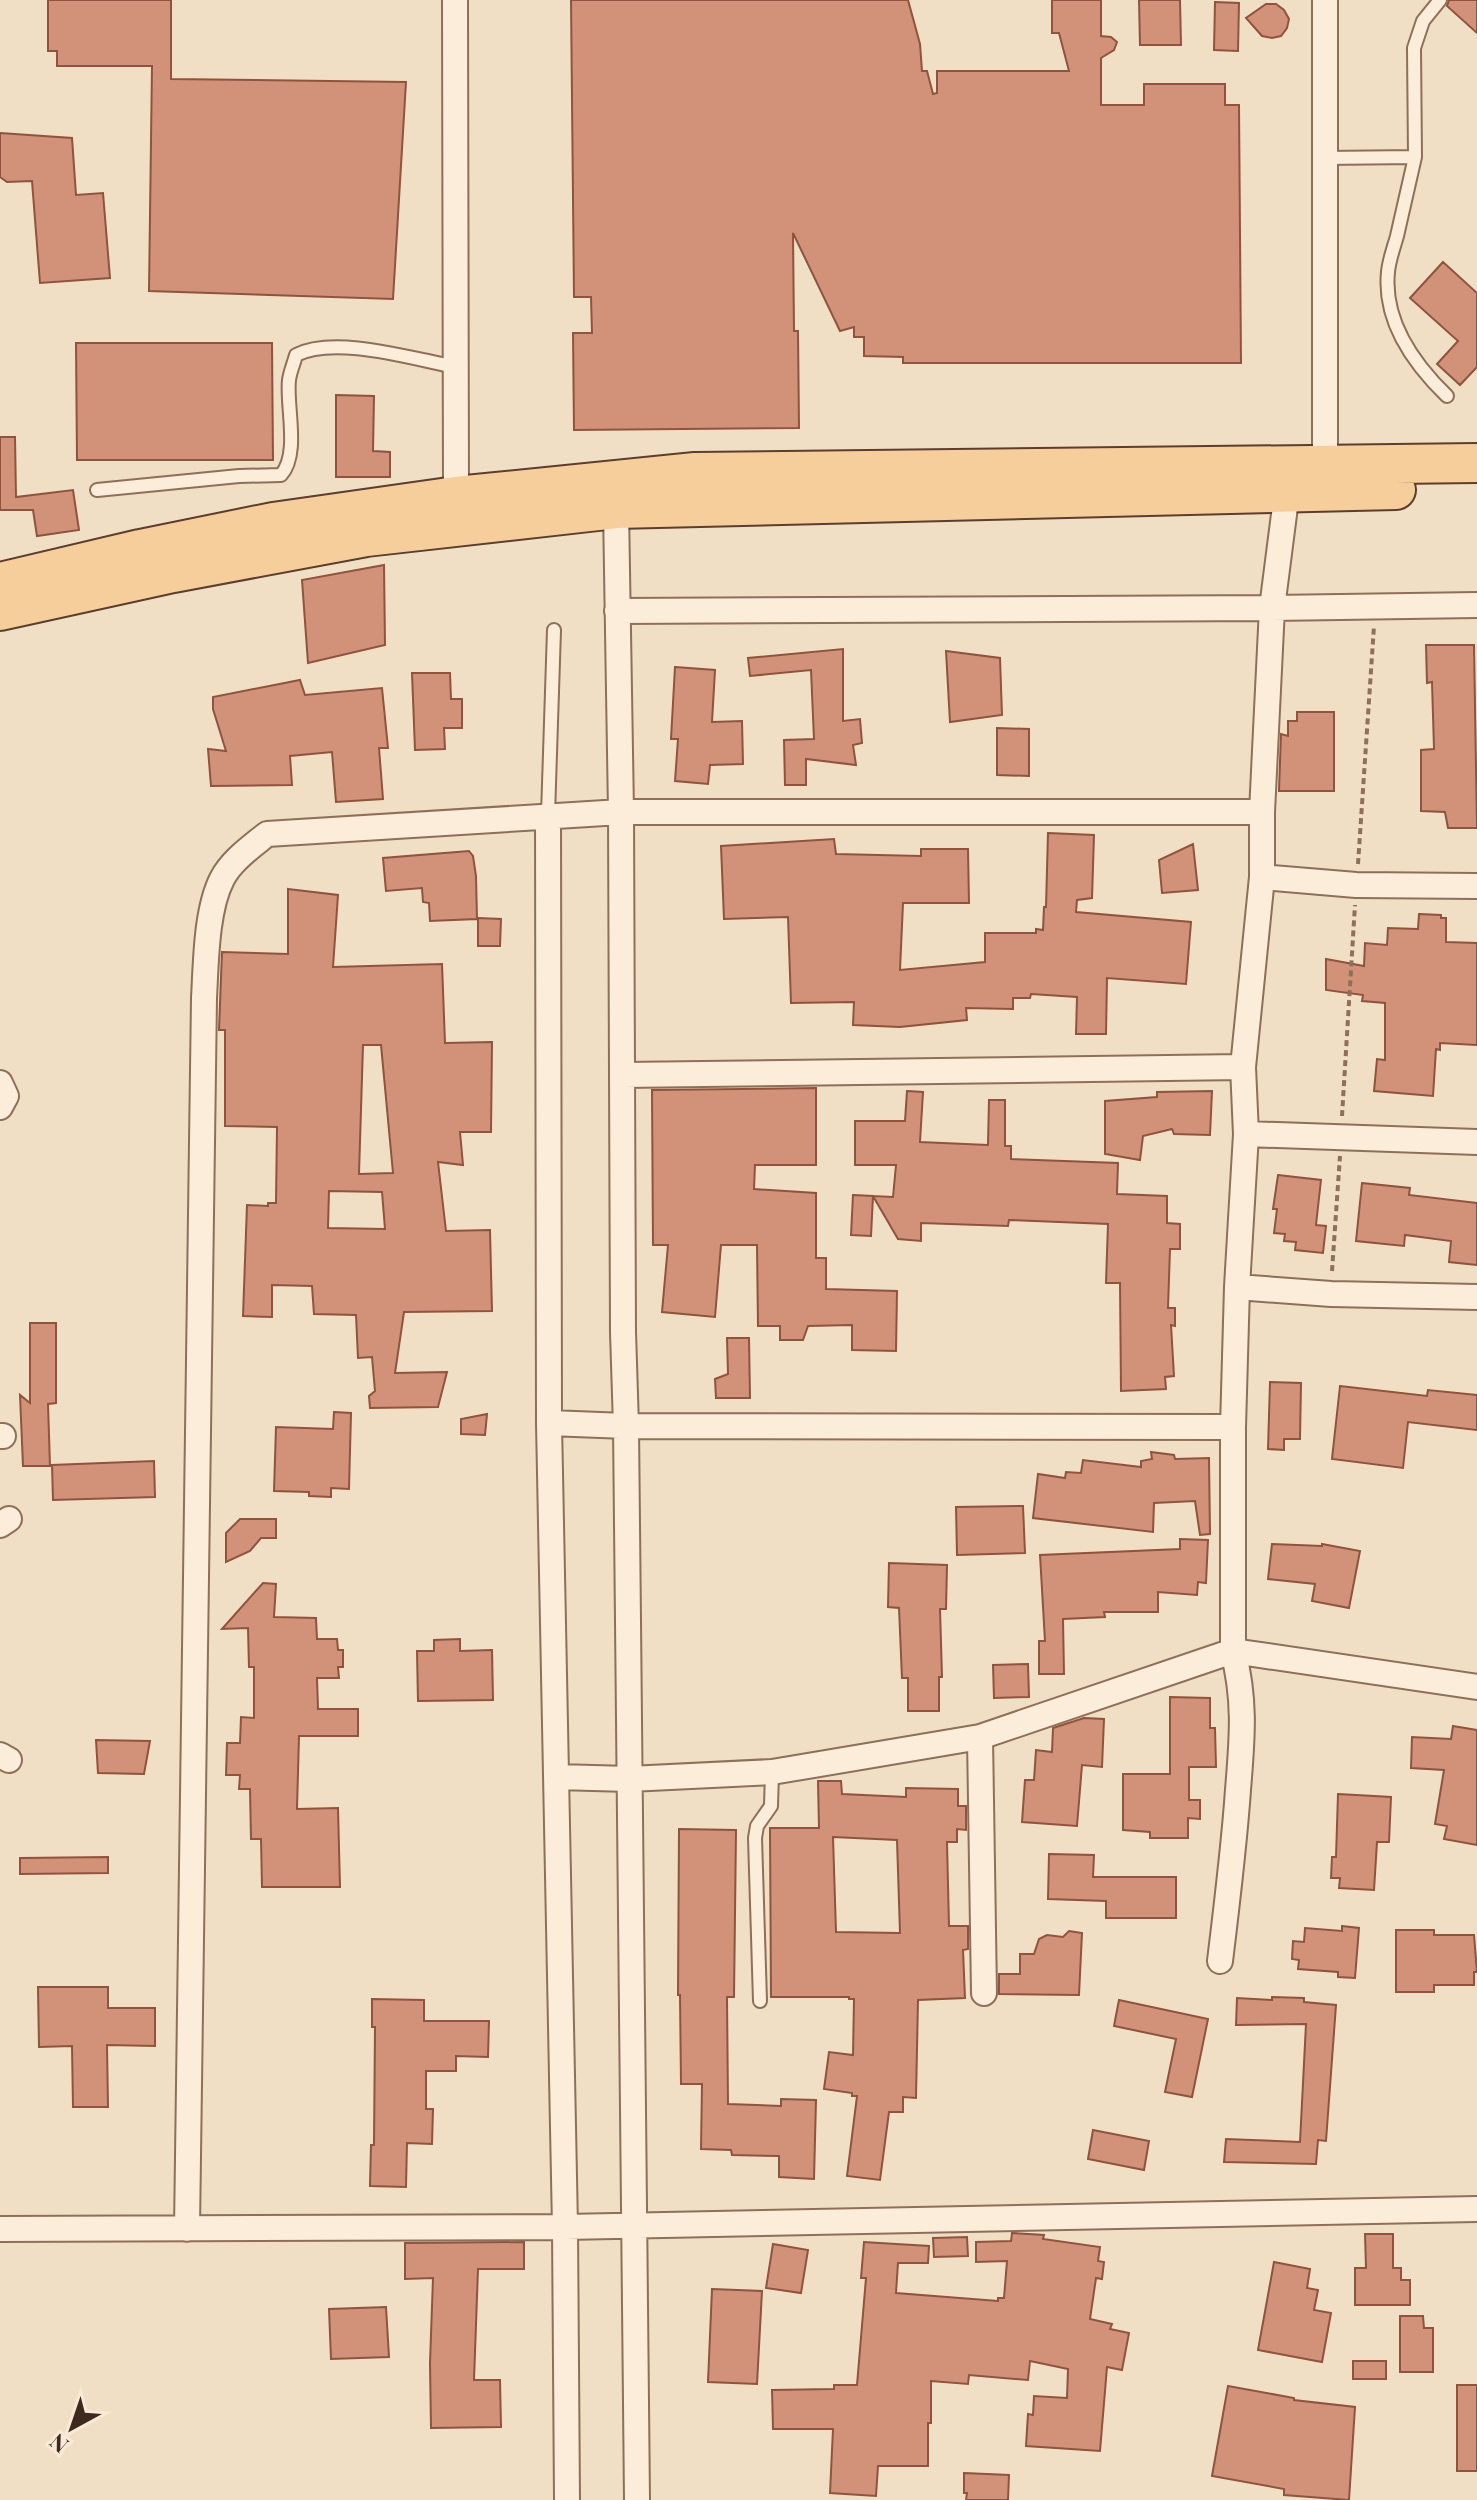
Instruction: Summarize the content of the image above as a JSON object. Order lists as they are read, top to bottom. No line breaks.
{"north":"bottom left"}
